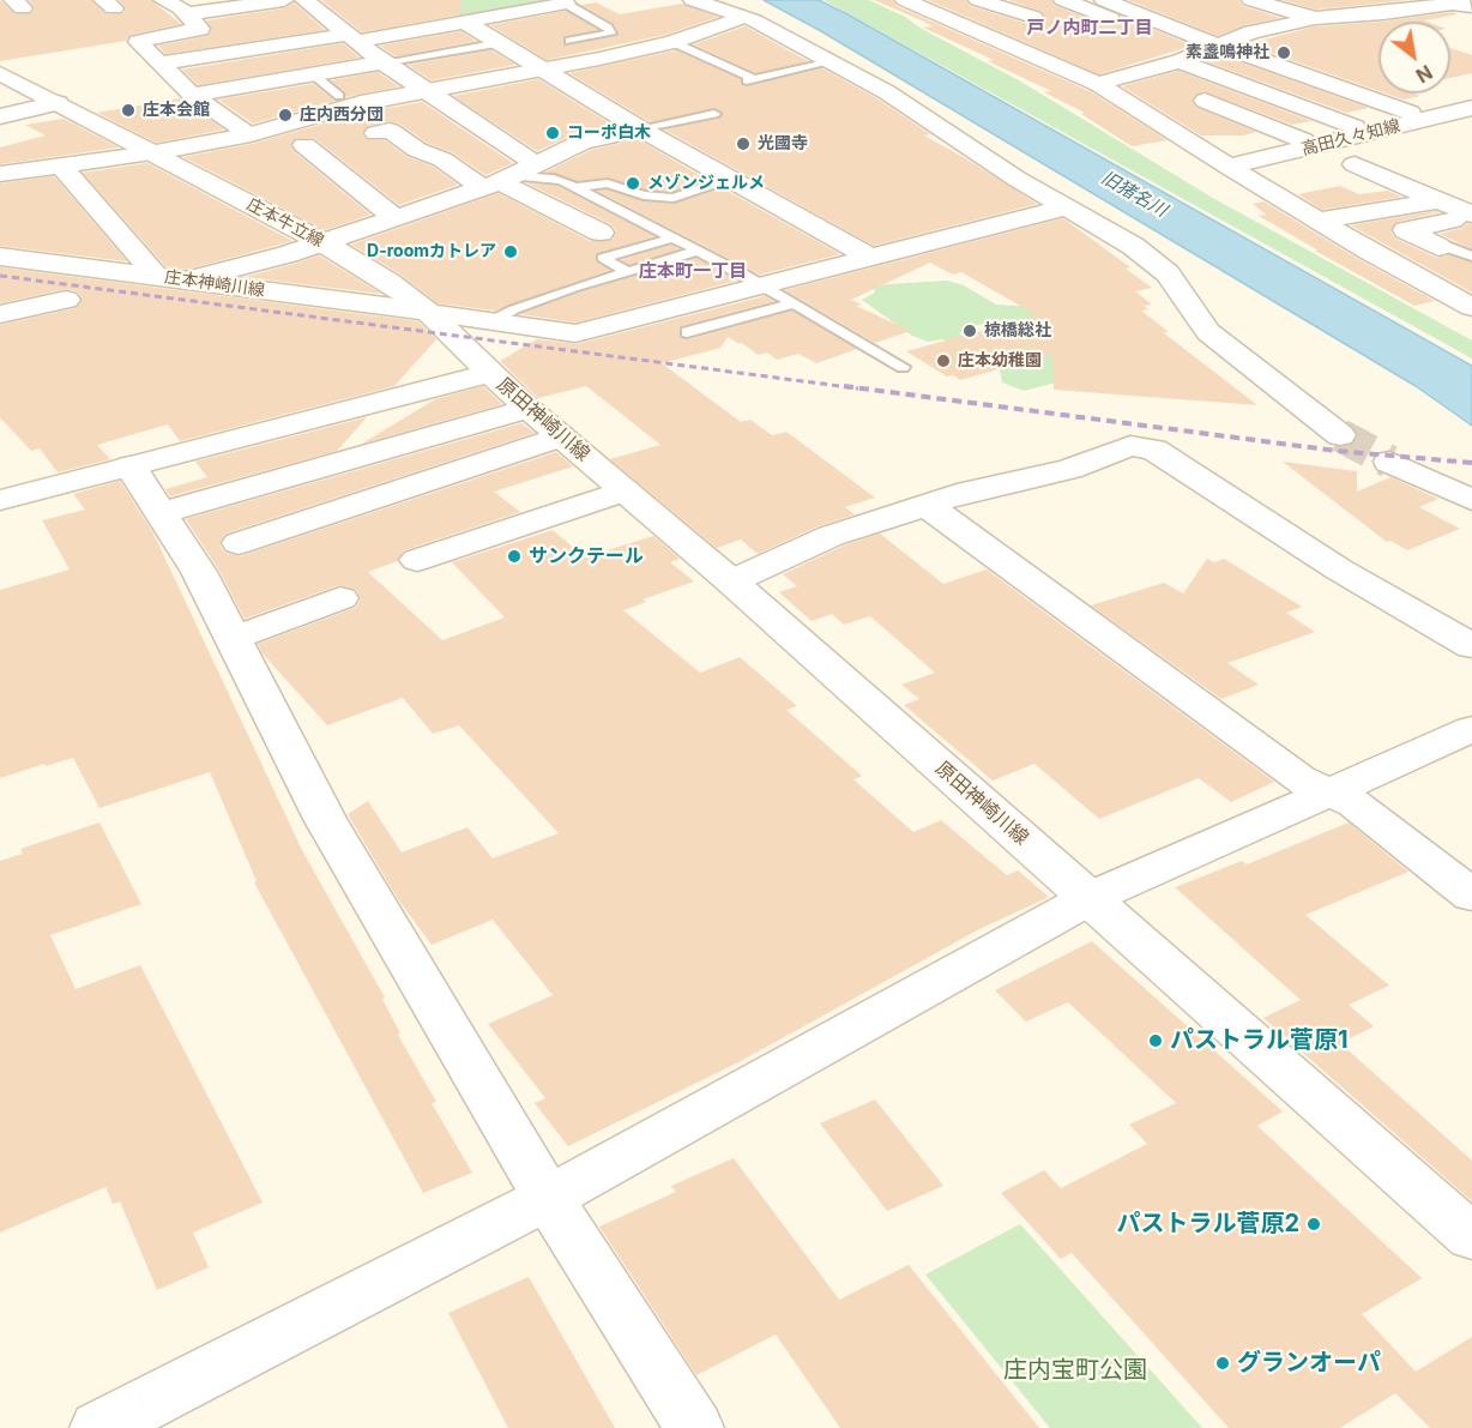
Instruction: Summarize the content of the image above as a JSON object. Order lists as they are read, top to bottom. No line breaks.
{"streets":{"street":["高田久々知線","庄本牛立線","庄本神崎川線","原田神崎川線"]},"crossings":[["庄本牛立線","庄本神崎川線"],["庄本牛立線","原田神崎川線"]],"districts":["戸ノ内町二丁目","庄本町一丁目"],"water":["旧猪名川"],"parks":["庄内宝町公園"],"places":["素盞鳴神社","庄本会館","庄内西分団","コーポ白木","光國寺","メゾンジェルメ","D-roomカトレア","椋橋総社","庄本幼稚園","サンクテール","パストラル菅原1","パストラル菅原2","グランオーパ"],"north":"bottom right"}
